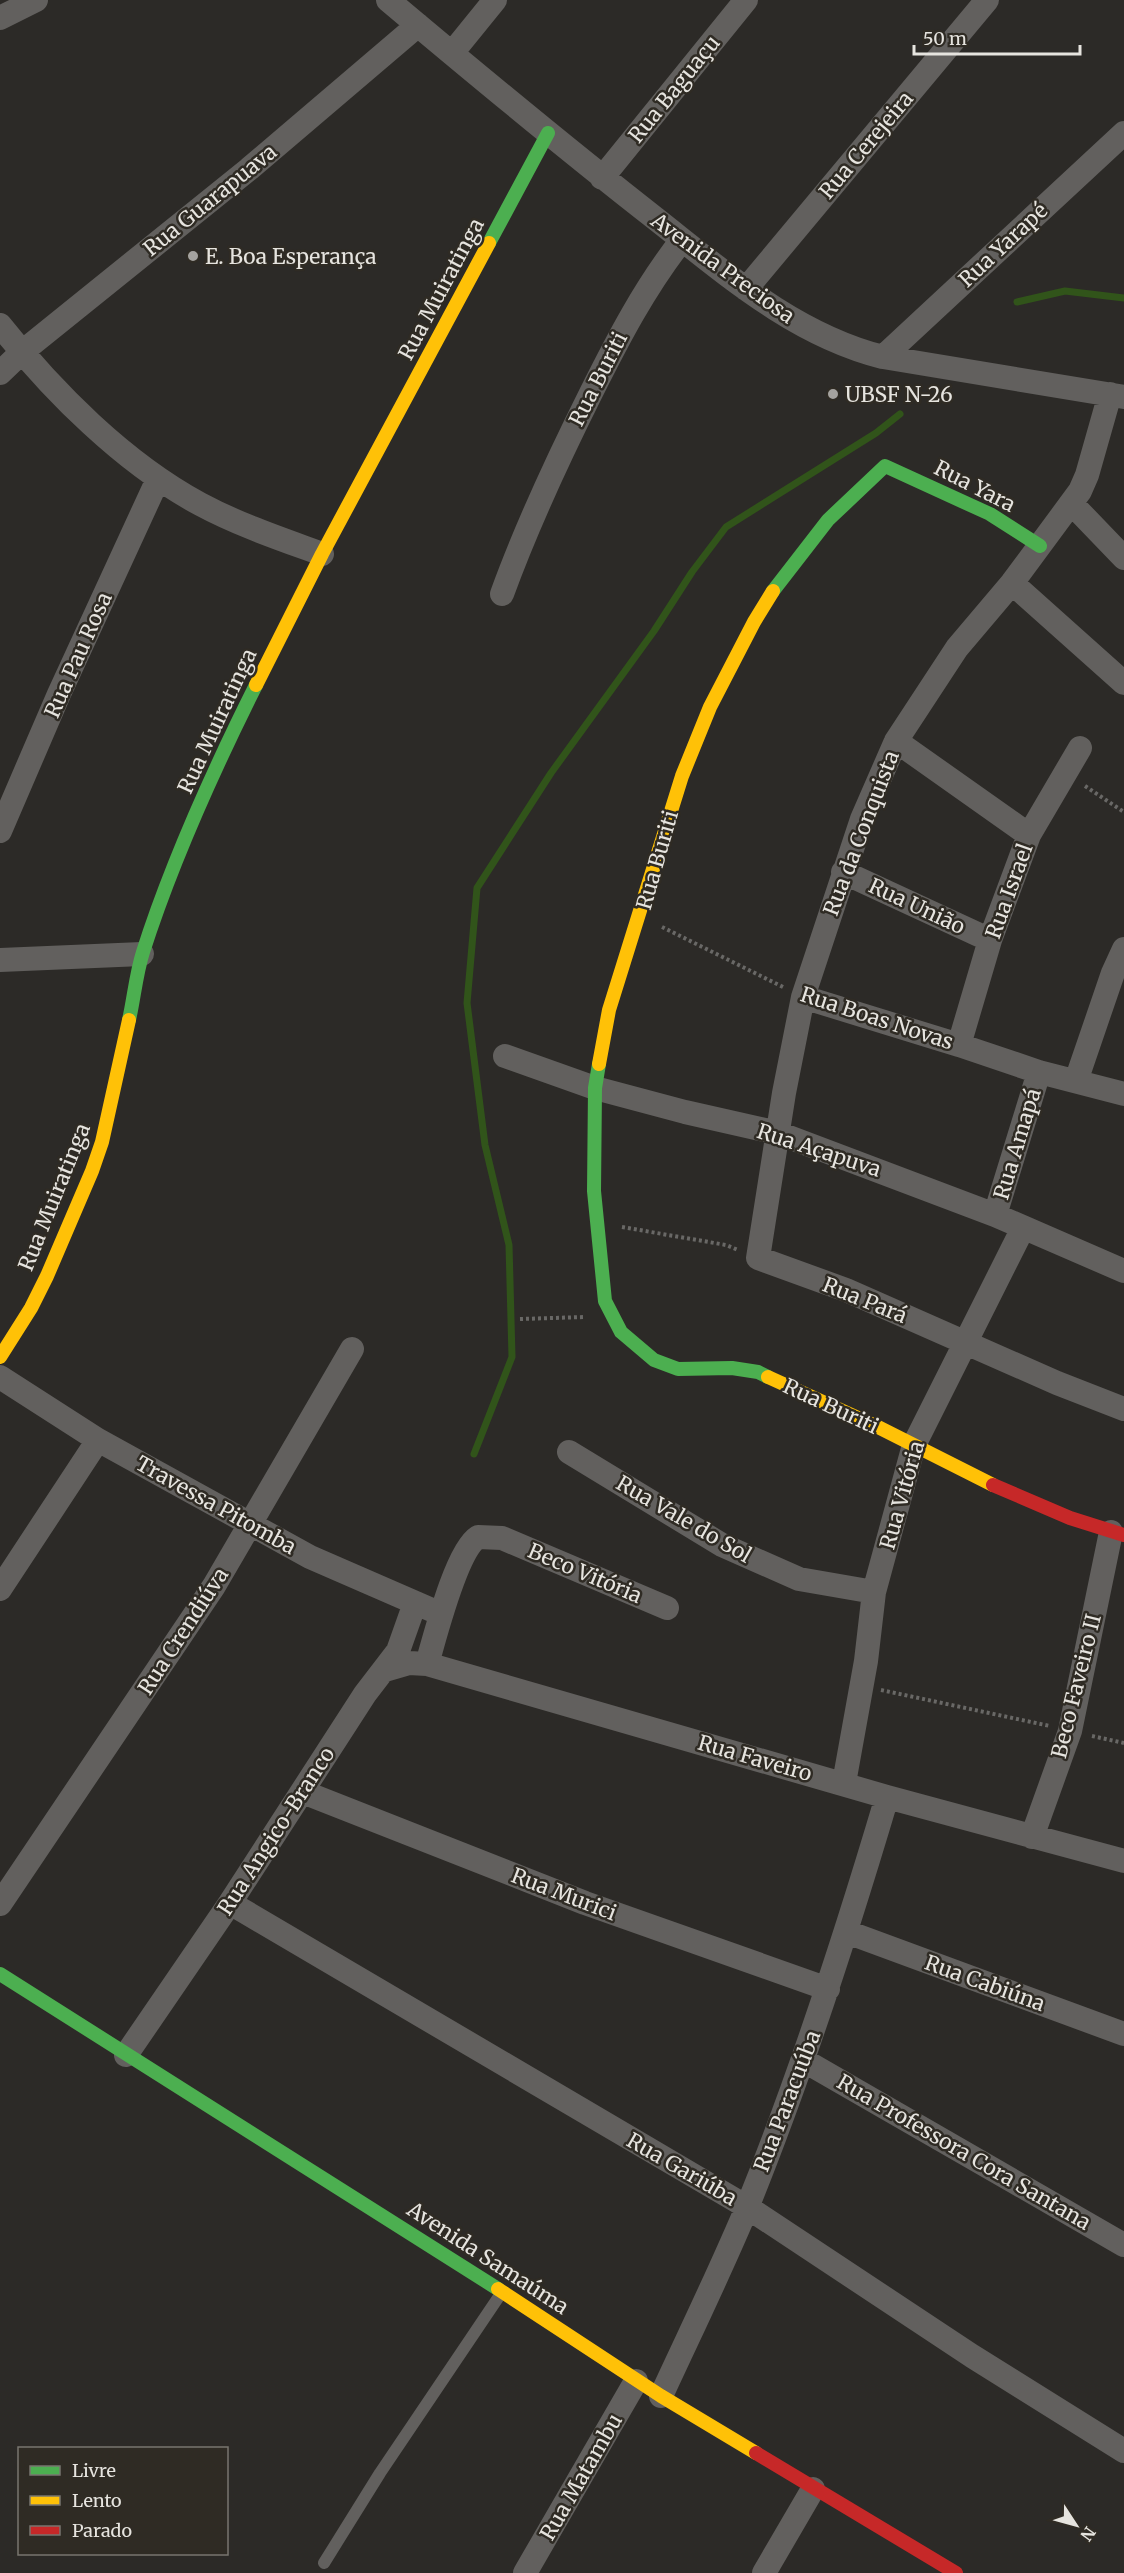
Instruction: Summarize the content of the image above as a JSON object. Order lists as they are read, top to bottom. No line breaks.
{"streets":{"street":["Rua Baguaçu","Rua Cerejeira","Rua Guarapuava","Rua Yarapé","Avenida Preciosa","Rua Muiratinga","Rua Buriti","Rua Yara","Rua Pau Rosa","Rua da Conquista","Rua Israel","Rua União","Rua Boas Novas","Rua Amapá","Rua Açapuva","Rua Pará","Rua Vitória","Travessa Pitomba","Rua Vale do Sol","Beco Vitória","Rua Crendiúva","Beco Faveiro II","Rua Faveiro","Rua Angico-Branco","Rua Murici","Rua Cabiúna","Rua Paracuúba","Rua Professora Cora Santana","Rua Gariúba","Avenida Samaúma","Rua Matambu"]},"crossings":[["Rua Baguaçu","Avenida Preciosa"],["Rua Cerejeira","Avenida Preciosa"],["Rua Guarapuava","Avenida Preciosa"],["Rua Yarapé","Avenida Preciosa"],["Avenida Preciosa","Rua Muiratinga"],["Avenida Preciosa","Rua Buriti"],["Avenida Preciosa","Rua da Conquista"],["Rua Buriti","Rua Yara"],["Rua Buriti","Rua Boas Novas"],["Rua Buriti","Rua Açapuva"],["Rua Buriti","Rua Vitória"],["Rua Buriti","Beco Faveiro II"],["Rua Yara","Rua da Conquista"],["Rua da Conquista","Rua União"],["Rua da Conquista","Rua Boas Novas"],["Rua da Conquista","Rua Açapuva"],["Rua da Conquista","Rua Pará"],["Rua Israel","Rua União"],["Rua Israel","Rua Boas Novas"],["Rua Boas Novas","Rua Amapá"],["Rua Amapá","Rua Açapuva"],["Rua Açapuva","Rua Vitória"],["Rua Pará","Rua Vitória"],["Rua Vitória","Rua Vale do Sol"],["Rua Vitória","Rua Faveiro"],["Travessa Pitomba","Beco Vitória"],["Travessa Pitomba","Rua Crendiúva"],["Travessa Pitomba","Rua Angico-Branco"],["Beco Faveiro II","Rua Faveiro"],["Rua Faveiro","Rua Angico-Branco"],["Rua Faveiro","Rua Paracuúba"],["Rua Angico-Branco","Rua Murici"],["Rua Angico-Branco","Rua Gariúba"],["Rua Angico-Branco","Avenida Samaúma"],["Rua Murici","Rua Paracuúba"],["Rua Cabiúna","Rua Paracuúba"],["Rua Paracuúba","Rua Professora Cora Santana"],["Rua Paracuúba","Rua Gariúba"],["Rua Paracuúba","Avenida Samaúma"],["Avenida Samaúma","Rua Matambu"]],"places":["E. Boa Esperança","UBSF N-26"],"legend":["Livre","Lento","Parado"],"scale_bar":"50 m","north":"bottom right"}
